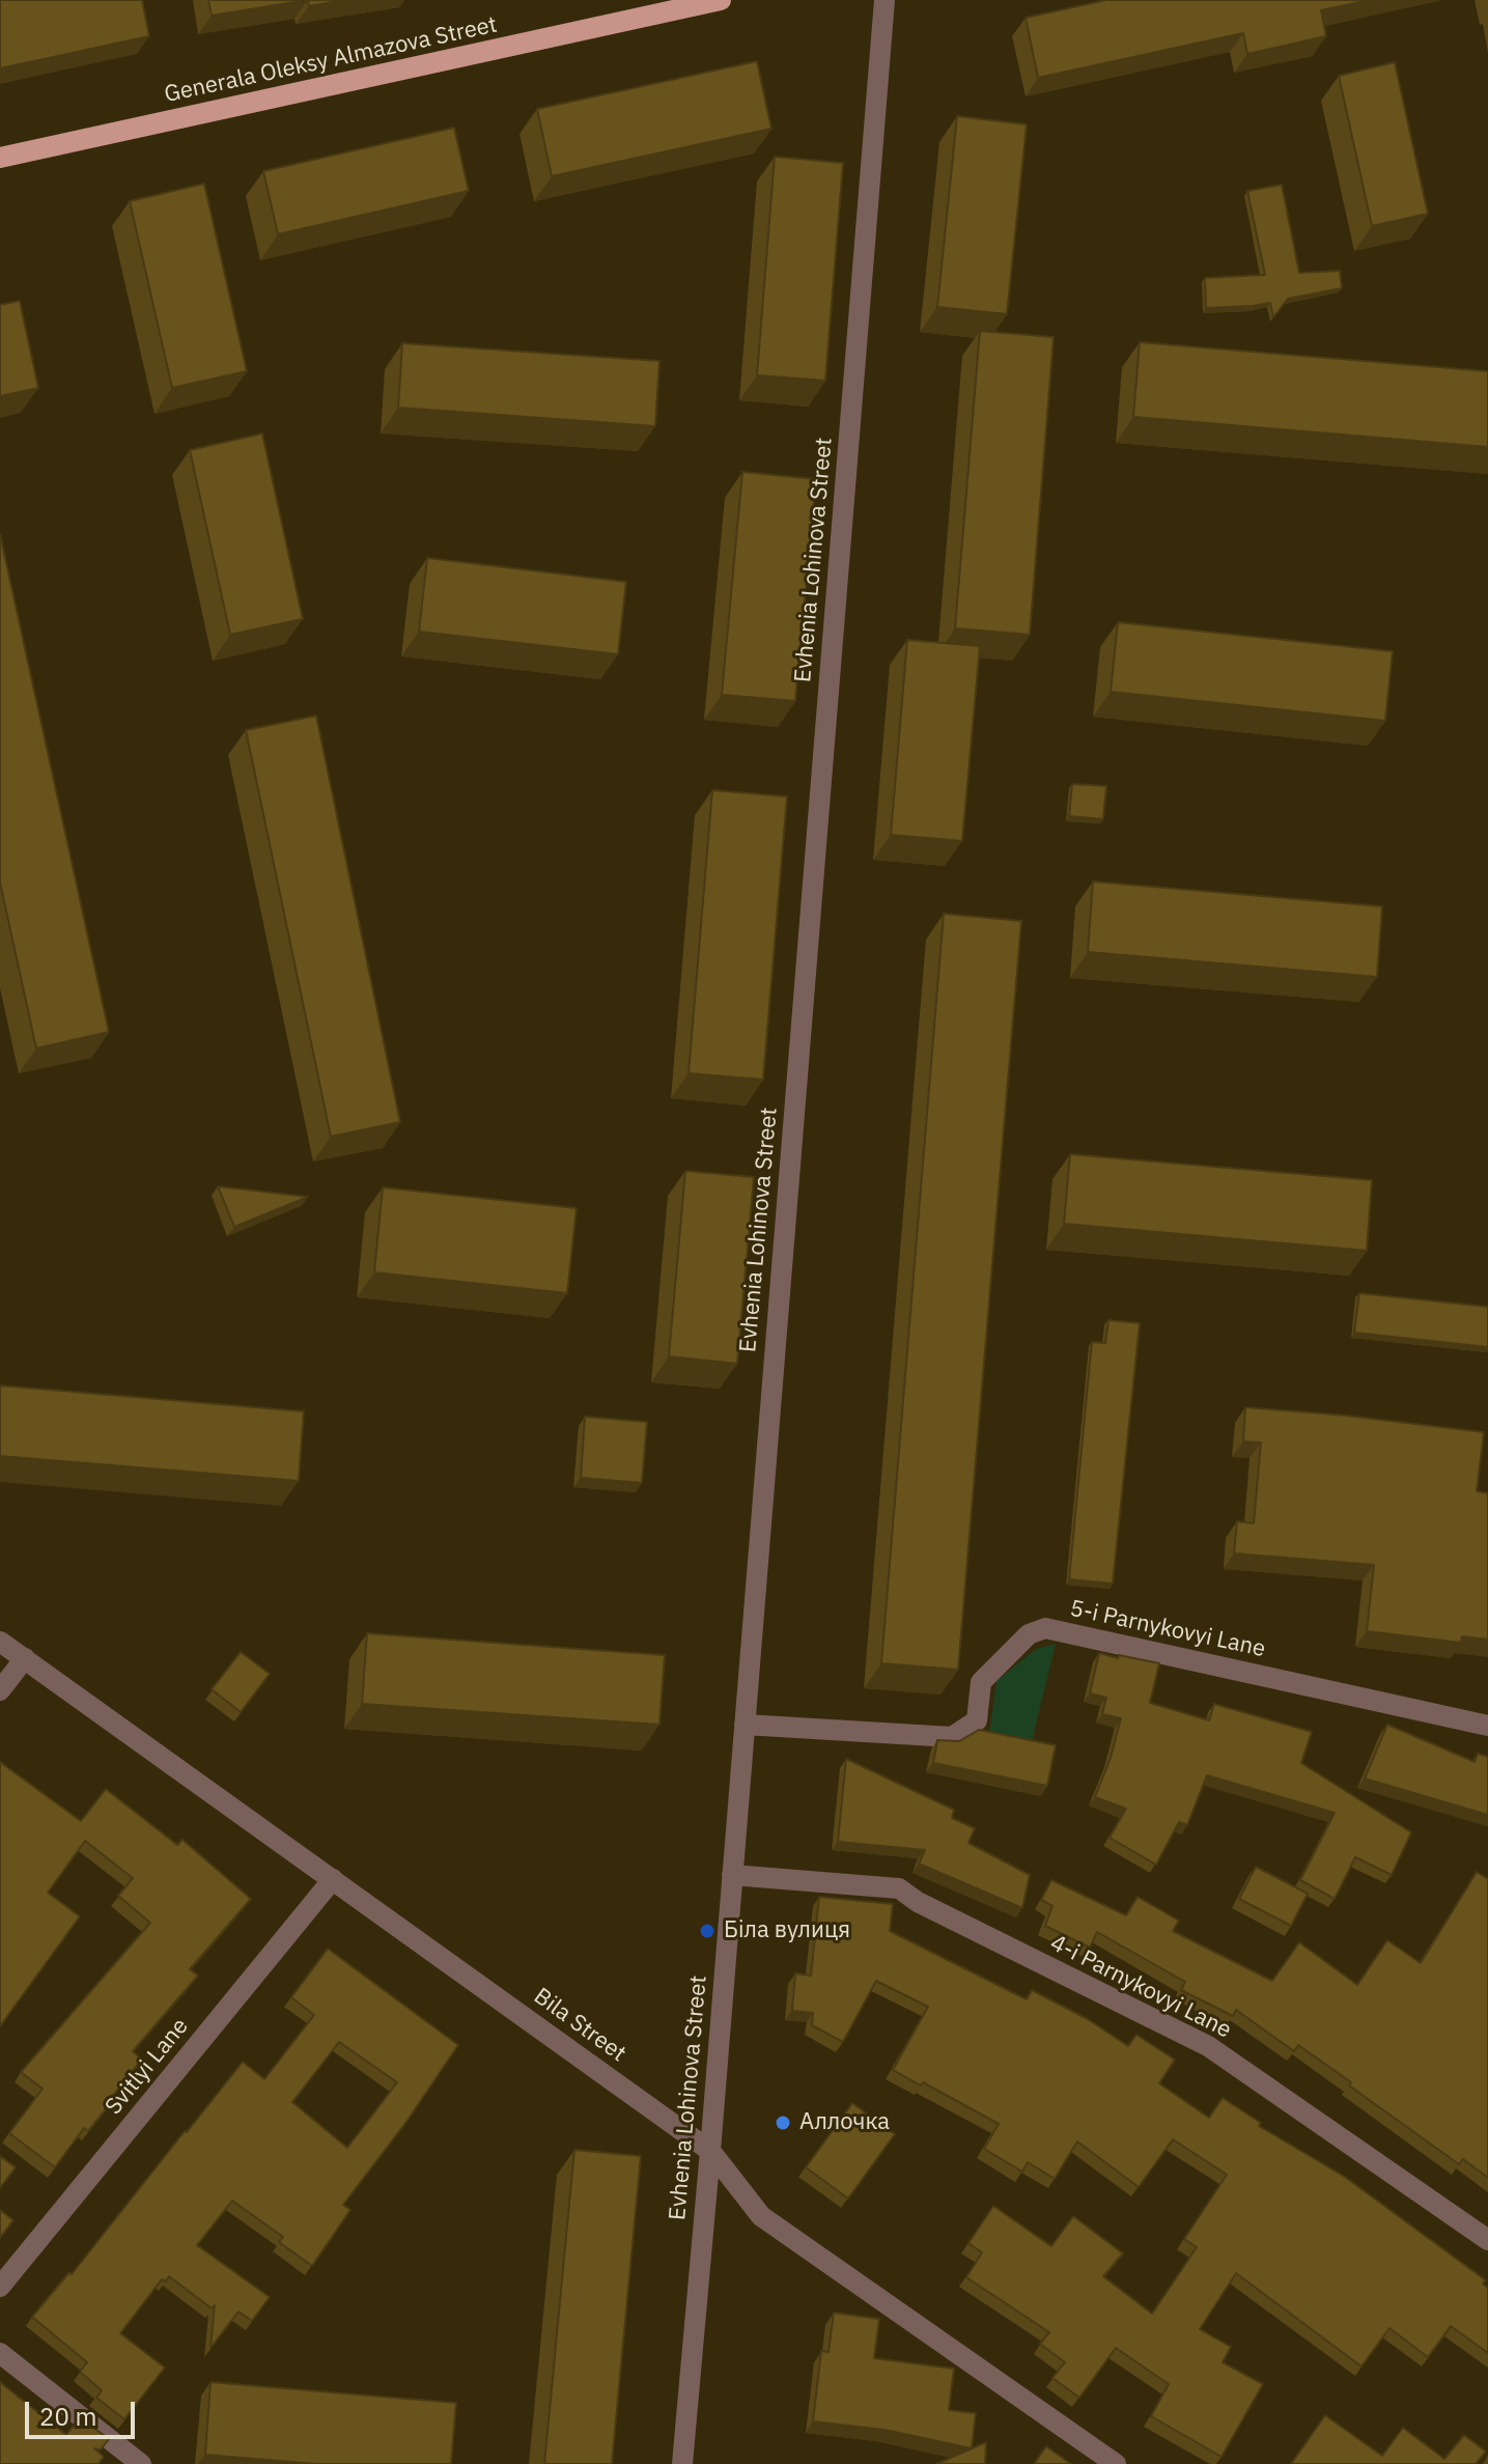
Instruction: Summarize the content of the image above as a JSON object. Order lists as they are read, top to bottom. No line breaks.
{"streets":{"main road":["Generala Oleksy Almazova Street"],"street":["Evhenia Lohinova Street","5-i Parnykovyi Lane","4-i Parnykovyi Lane","Bila Street","Svitlyi Lane"]},"crossings":[["Evhenia Lohinova Street","5-i Parnykovyi Lane"],["Evhenia Lohinova Street","4-i Parnykovyi Lane"],["Evhenia Lohinova Street","Bila Street"],["Bila Street","Svitlyi Lane"]],"places":["Біла вулиця","Аллочка"],"scale_bar":"20 m"}
